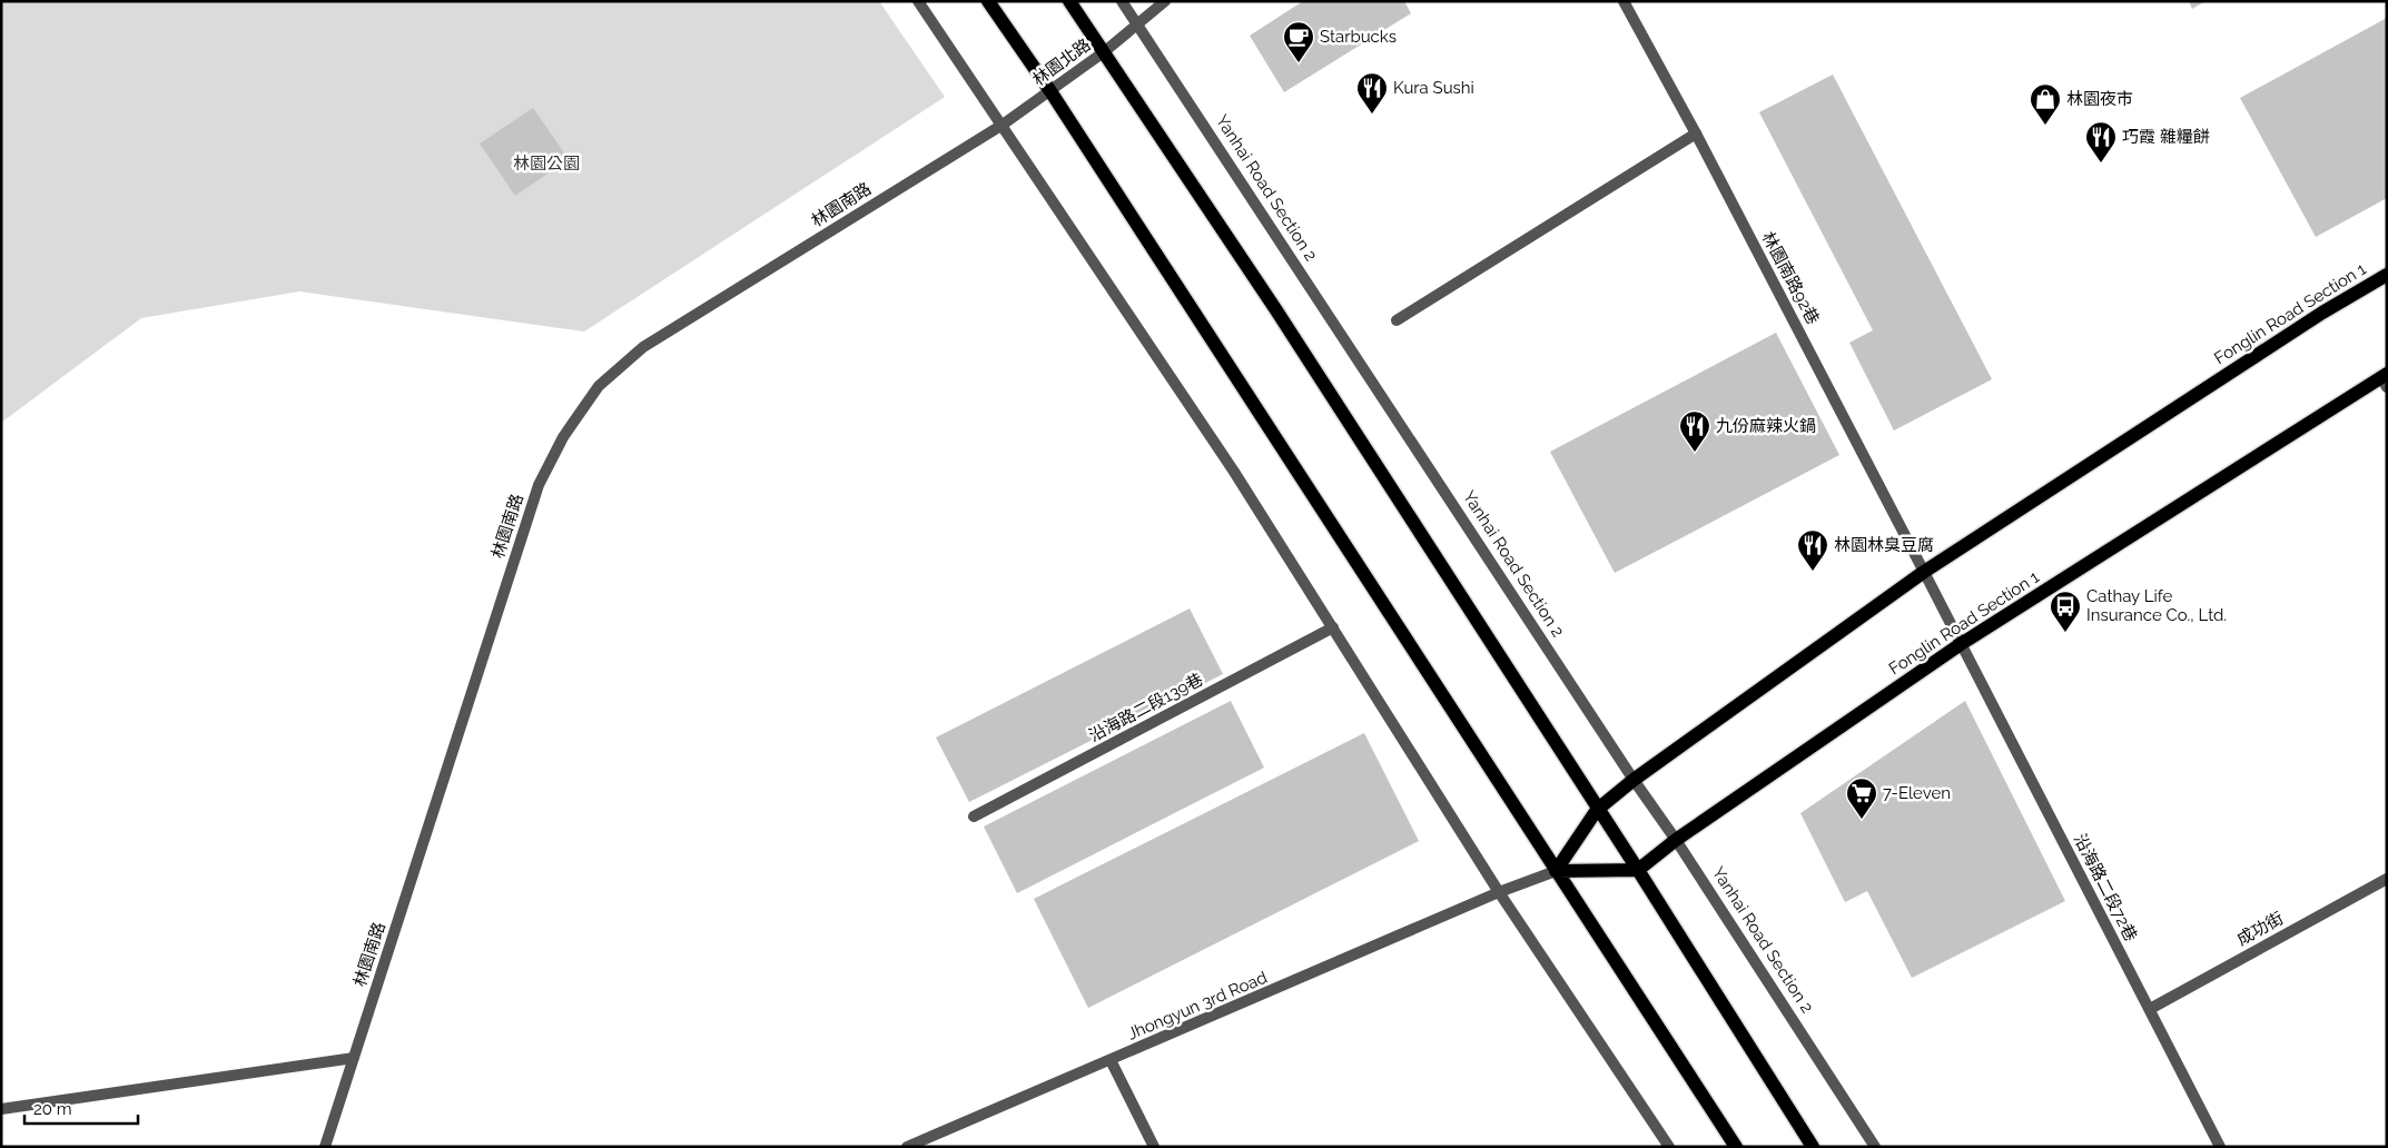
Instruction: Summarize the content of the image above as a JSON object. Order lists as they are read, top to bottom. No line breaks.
{"streets":{"main road":["Fonglin Road Section 1"],"street":["林園北路","Yanhai Road Section 2","林園南路","林園南路92巷","沿海路二段139巷","沿海路二段72巷","成功街","Jhongyun 3rd Road"]},"crossings":[["林園北路","Yanhai Road Section 2"],["林園北路","林園南路"],["Yanhai Road Section 2","Fonglin Road Section 1"],["林園南路92巷","Fonglin Road Section 1"],["林園南路92巷","沿海路二段72巷"],["Fonglin Road Section 1","沿海路二段72巷"],["Fonglin Road Section 1","Jhongyun 3rd Road"],["沿海路二段72巷","成功街"]],"parks":["林園公園"],"places":{"cafe":["Starbucks"],"restaurant":["Kura Sushi","巧霞 雜糧餅","九份麻辣火鍋","林園林臭豆腐"],"shop":["林園夜市"],"bus stop":["Cathay Life Insurance Co., Ltd."],"supermarket":["7-Eleven"]},"scale_bar":"20 m"}
